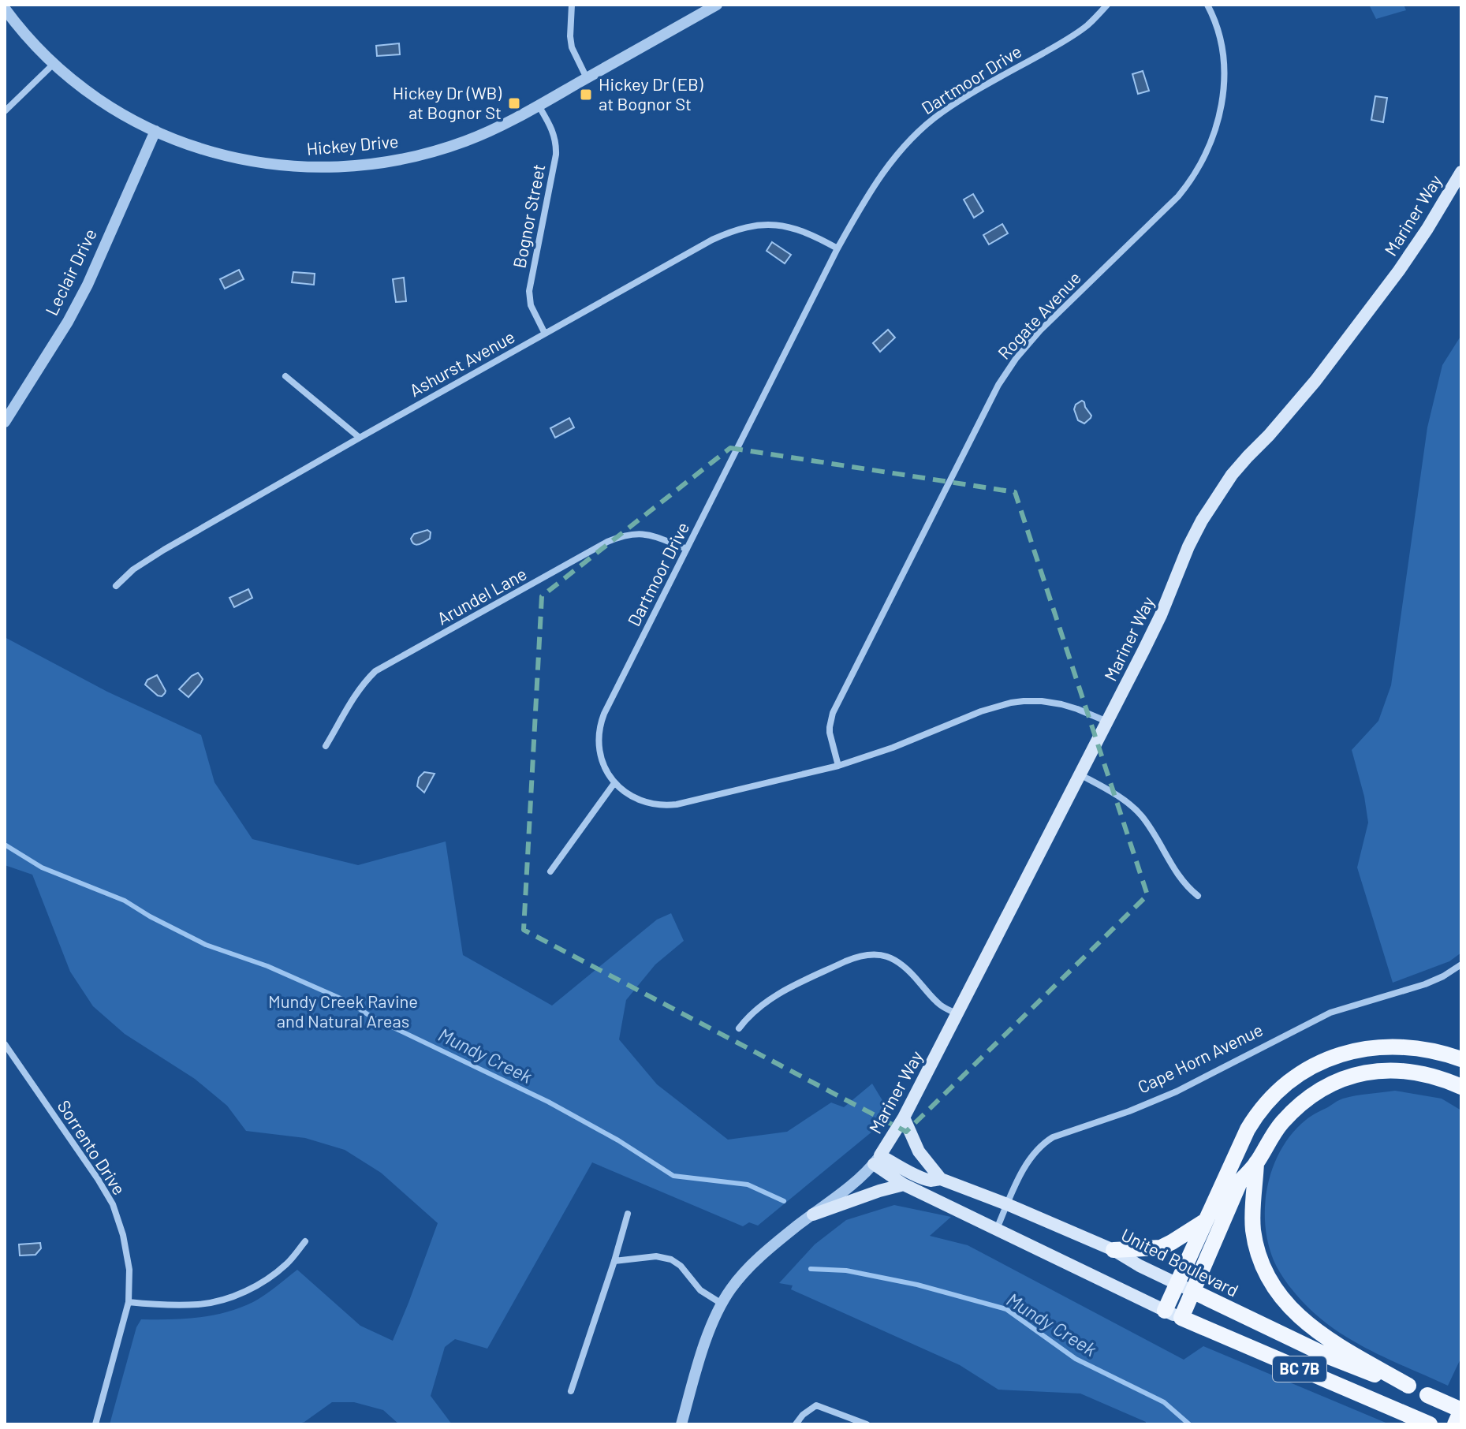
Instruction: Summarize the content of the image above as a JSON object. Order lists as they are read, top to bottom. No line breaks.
{"streets":{"main road":["Mariner Way","United Boulevard","BC 7B"],"street":["Dartmoor Drive","Hickey Drive","Bognor Street","Leclair Drive","Rogate Avenue","Ashurst Avenue","Arundel Lane","Cape Horn Avenue","Sorrento Drive"]},"crossings":[["Dartmoor Drive","Ashurst Avenue"],["Dartmoor Drive","Arundel Lane"],["Hickey Drive","Bognor Street"],["Hickey Drive","Leclair Drive"],["Mariner Way","United Boulevard"],["Mariner Way","BC 7B"],["Bognor Street","Ashurst Avenue"],["Cape Horn Avenue","United Boulevard"],["Cape Horn Avenue","BC 7B"],["United Boulevard","BC 7B"]],"water":["Mundy Creek"],"parks":["Mundy Creek Ravine and Natural Areas"],"places":{"transit":["Hickey Dr (EB) at Bognor St","Hickey Dr (WB) at Bognor St"]}}
